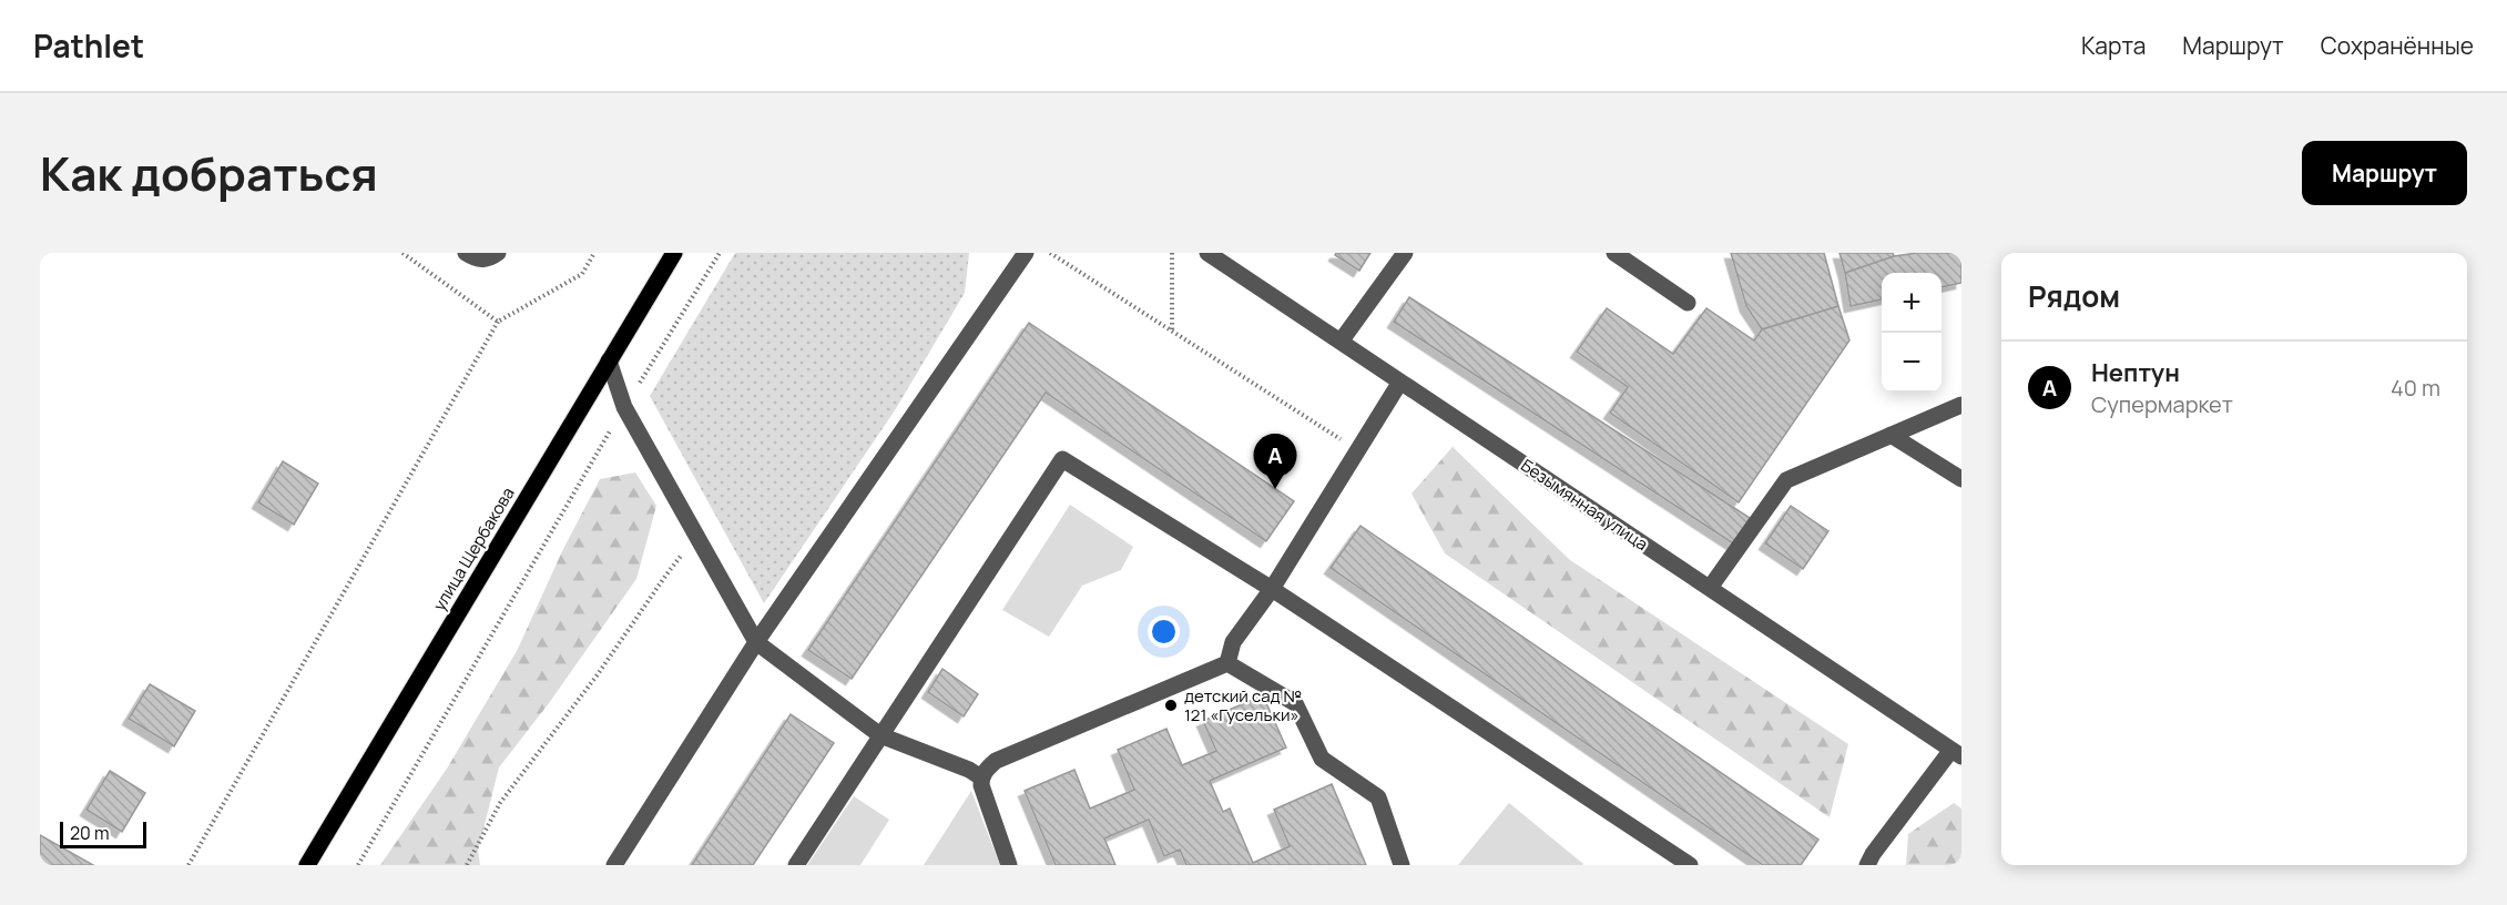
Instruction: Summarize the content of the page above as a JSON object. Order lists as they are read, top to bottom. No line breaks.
{"streets":{"main road":["улица Щербакова"],"street":["Безымянная улица"]},"places":["детский сад № 121 «Гусельки»"],"scale_bar":"20 m","page":{"header":"Pathlet","nav":["Карта","Маршрут","Сохранённые"],"title":"Как добраться","buttons":"Маршрут","heading":"Рядом","map_buttons":["+","−"],"list":[{"mark":"A","name":"Нептун","note":"Супермаркет","value":"40 m"}],"pins":"A","scale":"20 m"}}
